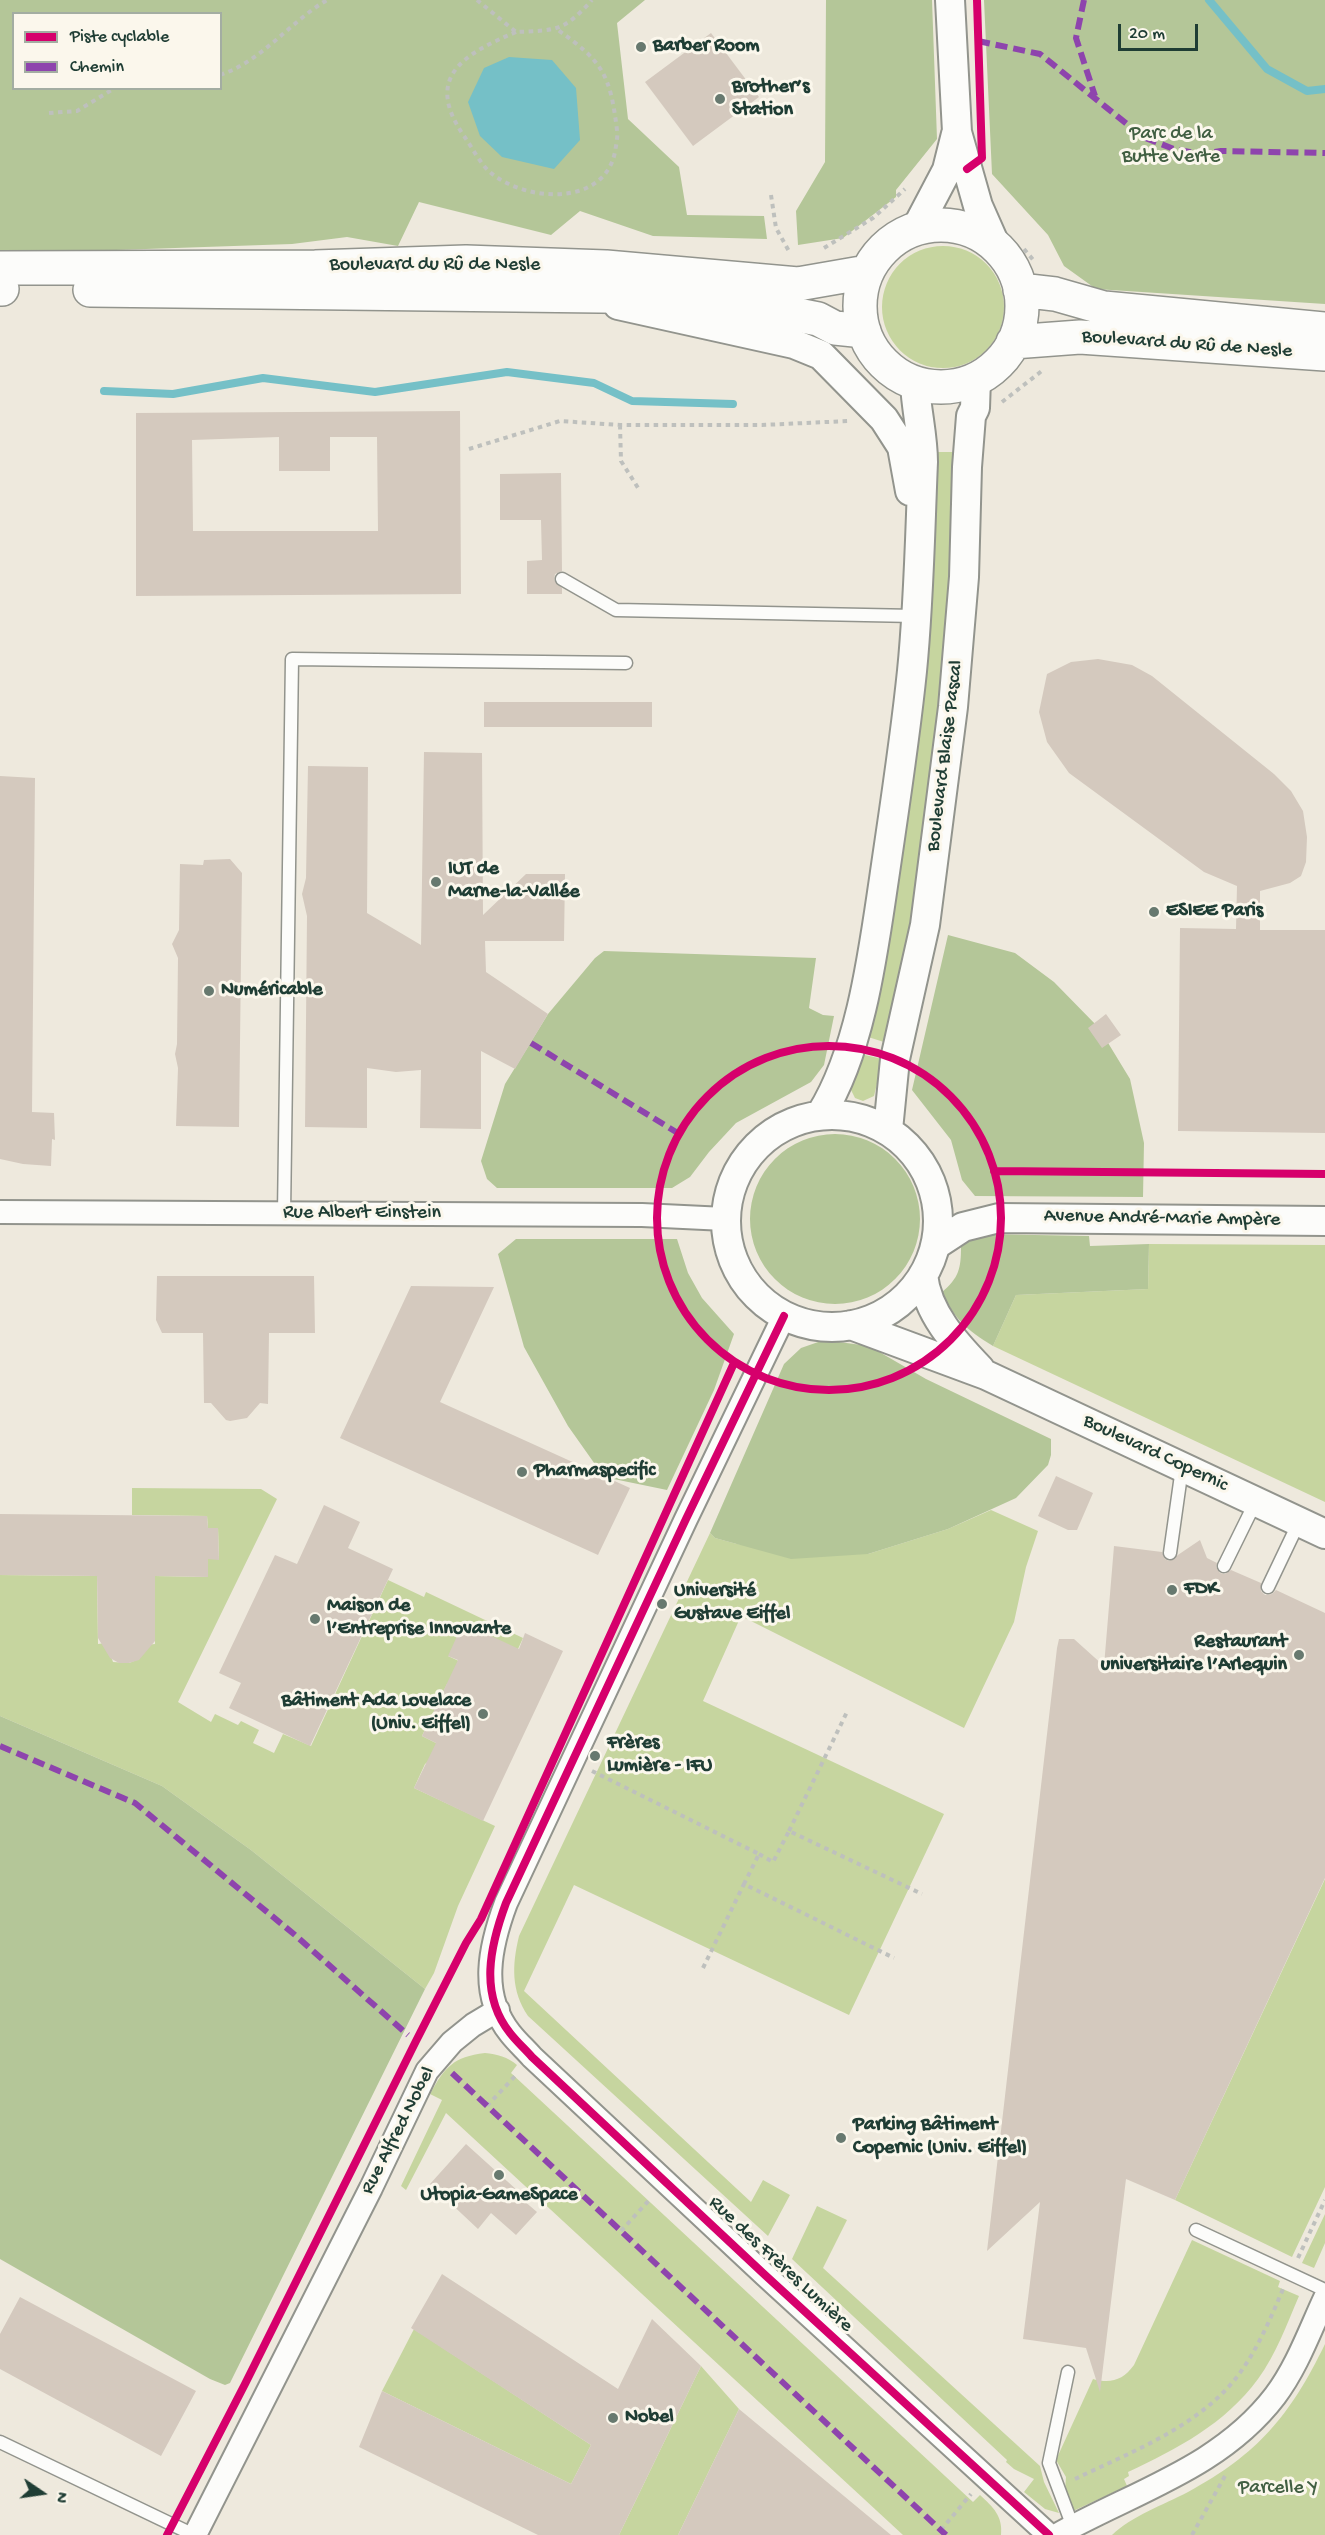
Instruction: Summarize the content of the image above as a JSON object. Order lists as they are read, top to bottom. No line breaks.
{"streets":{"main road":["Boulevard du Rû de Nesle"],"street":["Boulevard Blaise Pascal","Rue Albert Einstein","Avenue André-Marie Ampère","Boulevard Copernic","Rue Alfred Nobel","Rue des Frères Lumière"]},"crossings":[["Boulevard du Rû de Nesle","Boulevard Blaise Pascal"],["Boulevard Blaise Pascal","Rue Albert Einstein"],["Boulevard Blaise Pascal","Avenue André-Marie Ampère"],["Boulevard Blaise Pascal","Boulevard Copernic"],["Rue Albert Einstein","Avenue André-Marie Ampère"],["Rue Albert Einstein","Boulevard Copernic"],["Avenue André-Marie Ampère","Boulevard Copernic"],["Rue Alfred Nobel","Rue des Frères Lumière"]],"parks":["Parc de la Butte Verte","Parcelle Y"],"places":["Barber Room","Brother’s Station","IUT de Marne-la-Vallée","ESIEE Paris","Numéricable","Pharmaspecific","FDK","Université Gustave Eiffel","Maison de l’Entreprise Innovante","Restaurant universitaire l’Arlequin","Bâtiment Ada Lovelace (Univ. Eiffel)","Frères Lumière - IFU","Parking Bâtiment Copernic (Univ. Eiffel)","Utopia-GameSpace","Nobel"],"legend":["Piste cyclable","Chemin"],"scale_bar":"20 m","north":"right"}
